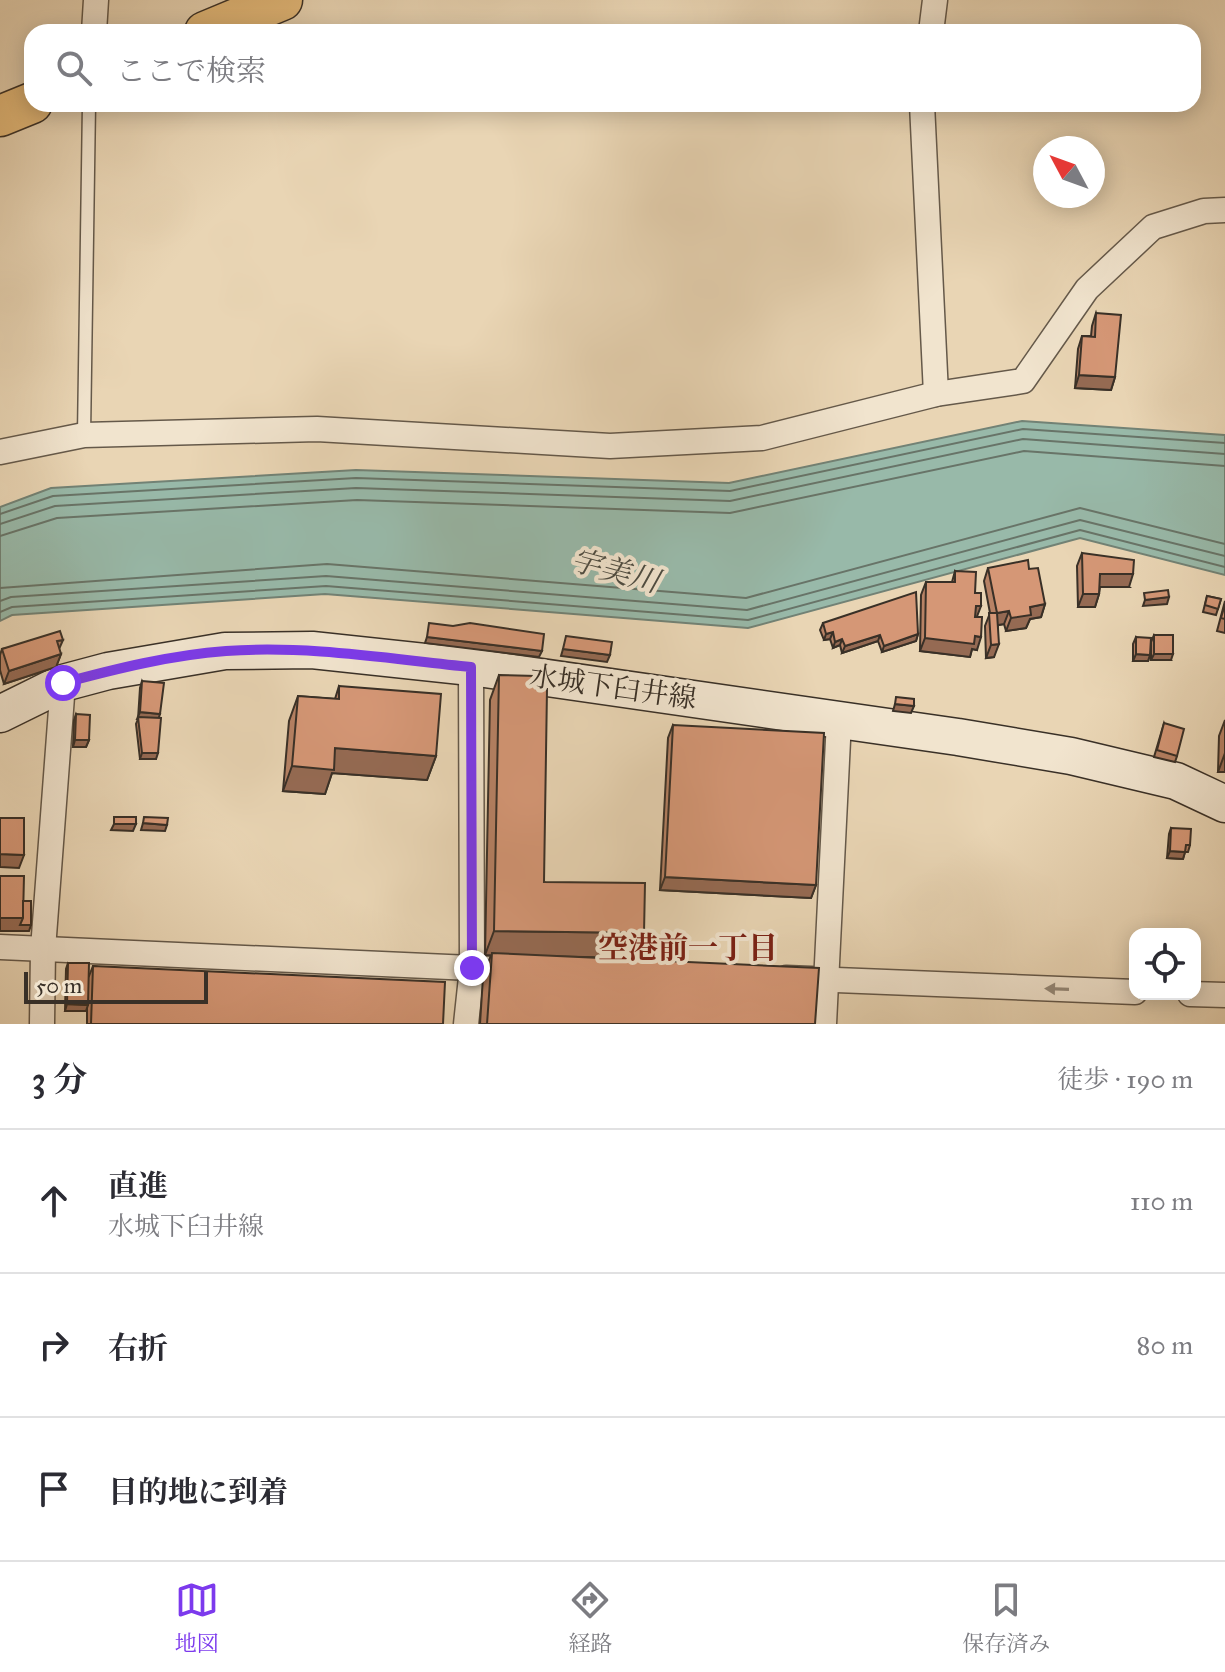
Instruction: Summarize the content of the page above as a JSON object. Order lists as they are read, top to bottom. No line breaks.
{"streets":{"main road":["水城下臼井線"]},"districts":["空港前一丁目"],"water":["宇美川"],"scale_bar":"50 m","north":"top left","page":{"search":"ここで検索","scale":"50 m","heading":["3 分","徒歩 · 190 m"],"list":[["直進","水城下臼井線","110 m"],["右折","80 m"],"目的地に到着"],"nav":["地図","経路","保存済み"]}}
